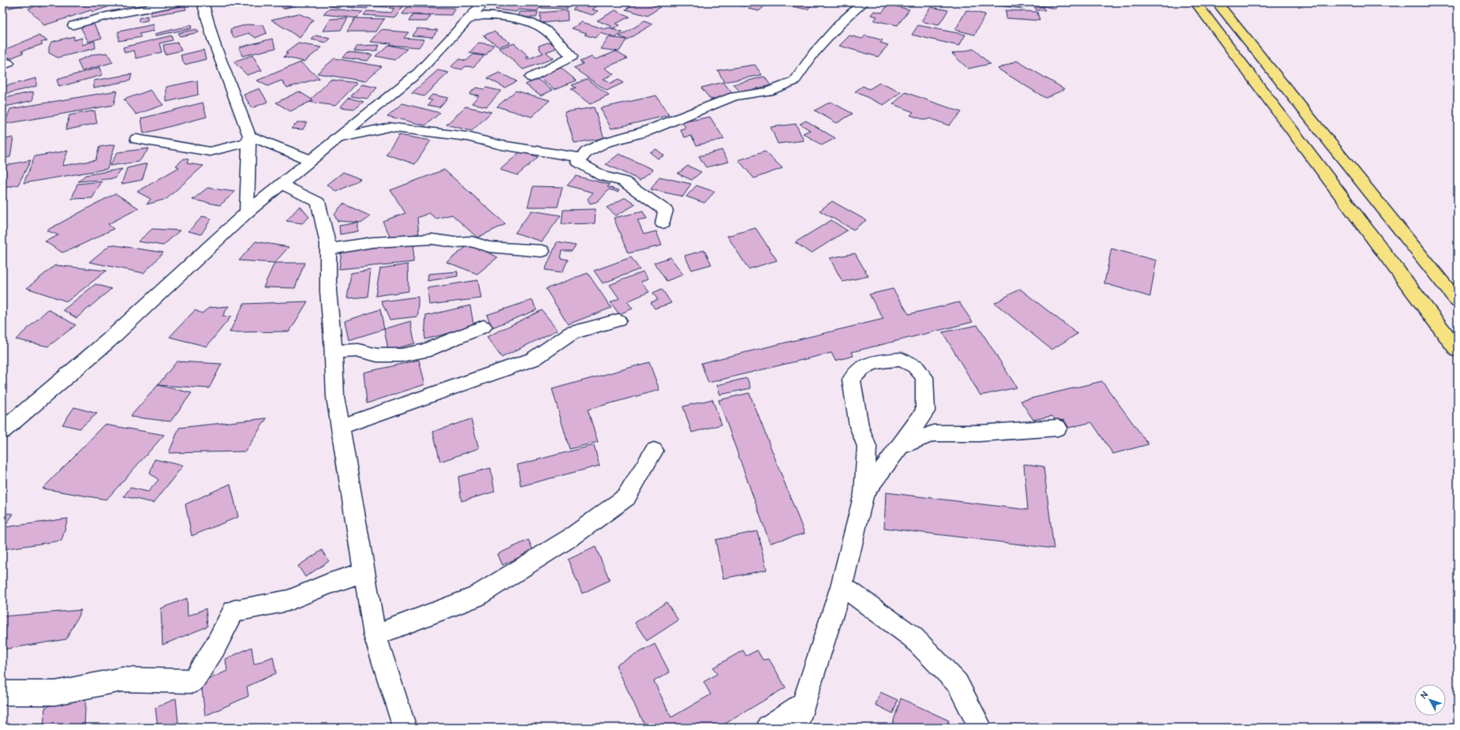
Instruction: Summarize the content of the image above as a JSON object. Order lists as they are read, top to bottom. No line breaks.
{"north":"top left"}
